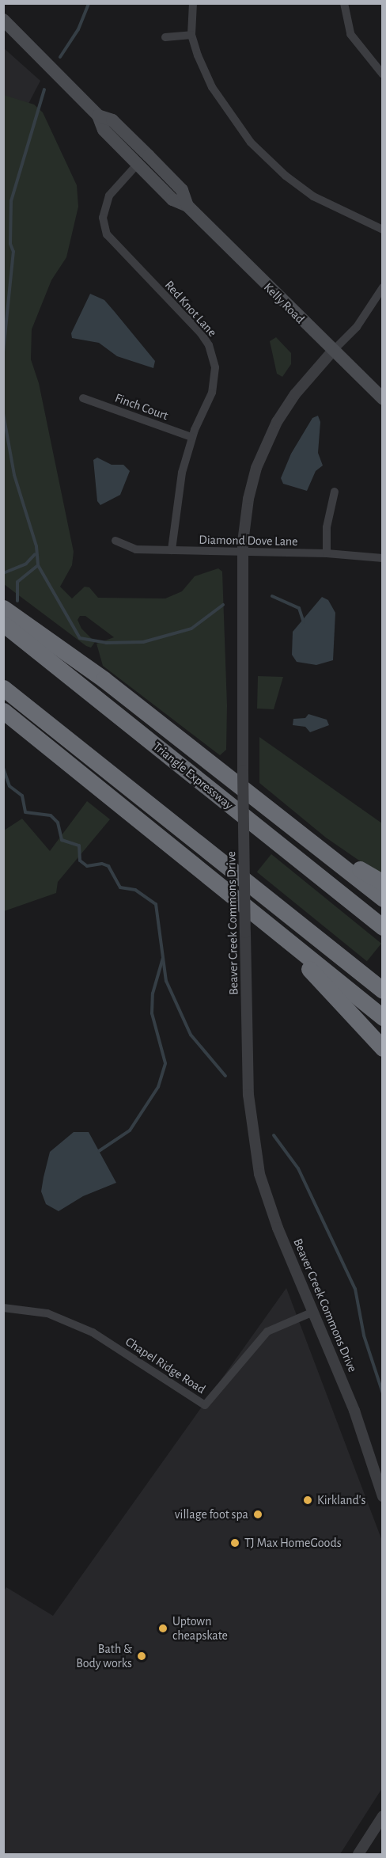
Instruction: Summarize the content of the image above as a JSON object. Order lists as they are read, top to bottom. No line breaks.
{"streets":{"highway":["Triangle Expressway"],"main road":["Kelly Road"],"street":["Red Knot Lane","Finch Court","Diamond Dove Lane","Beaver Creek Commons Drive","Chapel Ridge Road"]},"crossings":[["Kelly Road","Red Knot Lane"],["Kelly Road","Beaver Creek Commons Drive"],["Red Knot Lane","Finch Court"],["Red Knot Lane","Diamond Dove Lane"],["Diamond Dove Lane","Beaver Creek Commons Drive"],["Beaver Creek Commons Drive","Chapel Ridge Road"]],"places":["Kirkland's","village foot spa","TJ Max HomeGoods","Uptown cheapskate","Bath & Body works"]}
